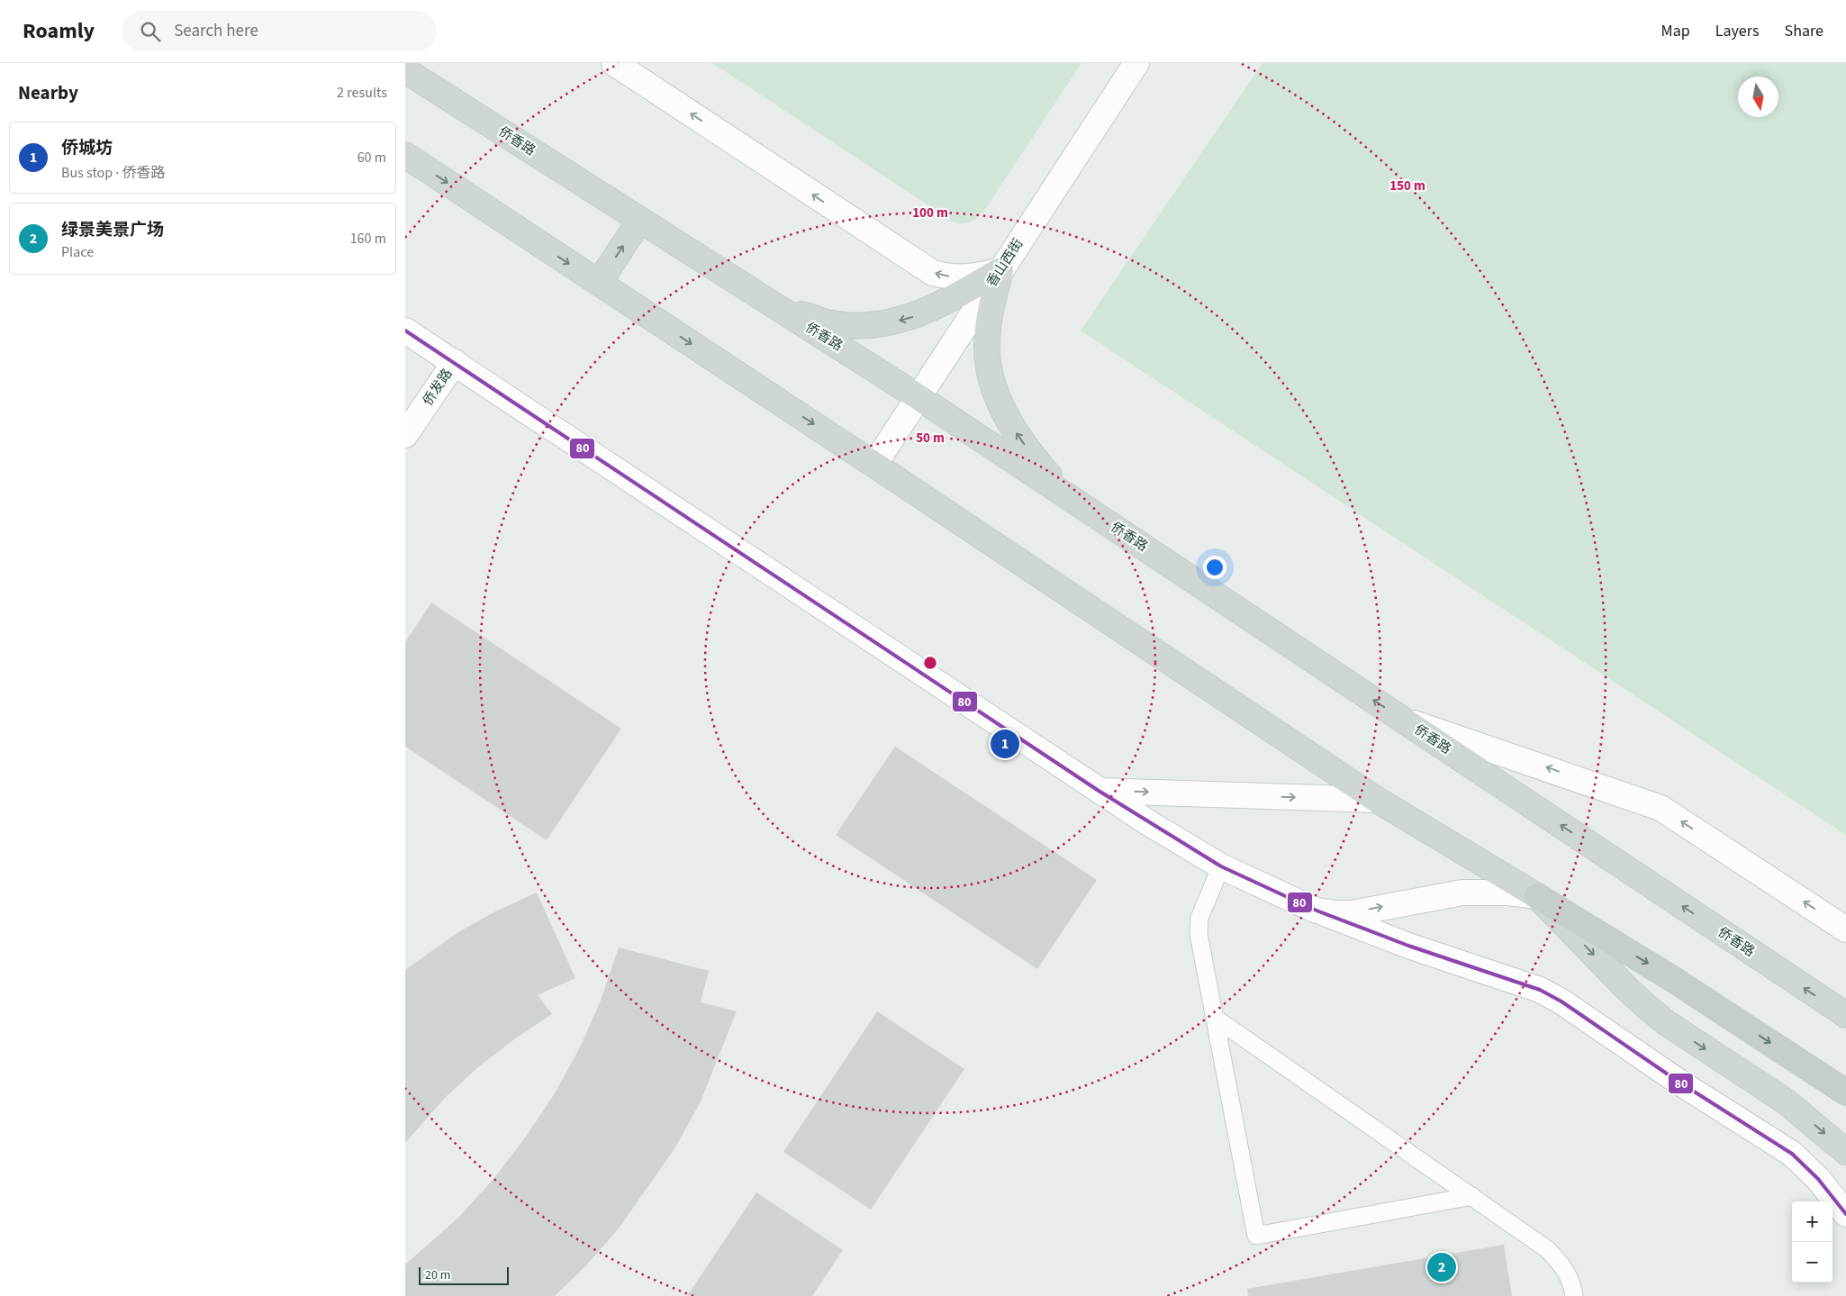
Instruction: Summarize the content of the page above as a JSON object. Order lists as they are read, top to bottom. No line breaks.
{"streets":{"main road":["侨香路","香山西街","侨发路"]},"crossings":[["侨香路","香山西街"]],"lines":["transit line 80"],"scale_bar":"20 m","north":"bottom","page":{"header":"Roamly","search":"Search here","nav":["Map","Layers","Share"],"heading":["Nearby","2 results"],"list":[{"mark":"1","name":"侨城坊","note":"Bus stop · 侨香路","value":"60 m"},{"mark":"2","name":"绿景美景广场","note":"Place","value":"160 m"}],"pins":["1","2"],"map_buttons":["+","−"],"scale":"20 m"},"rings":["150 m","100 m","50 m"]}
